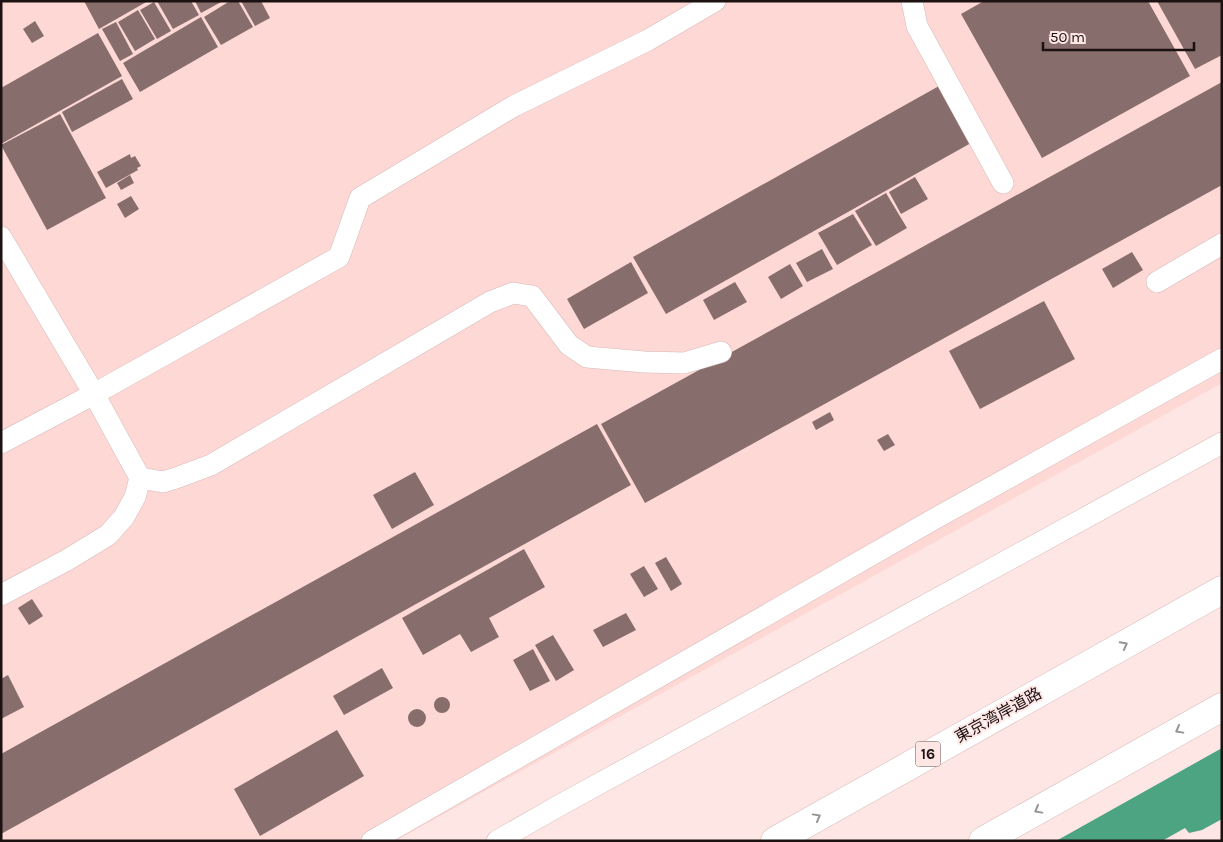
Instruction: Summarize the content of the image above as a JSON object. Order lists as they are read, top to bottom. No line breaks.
{"streets":{"highway":["東京湾岸道路","16"]},"scale_bar":"50 m"}
